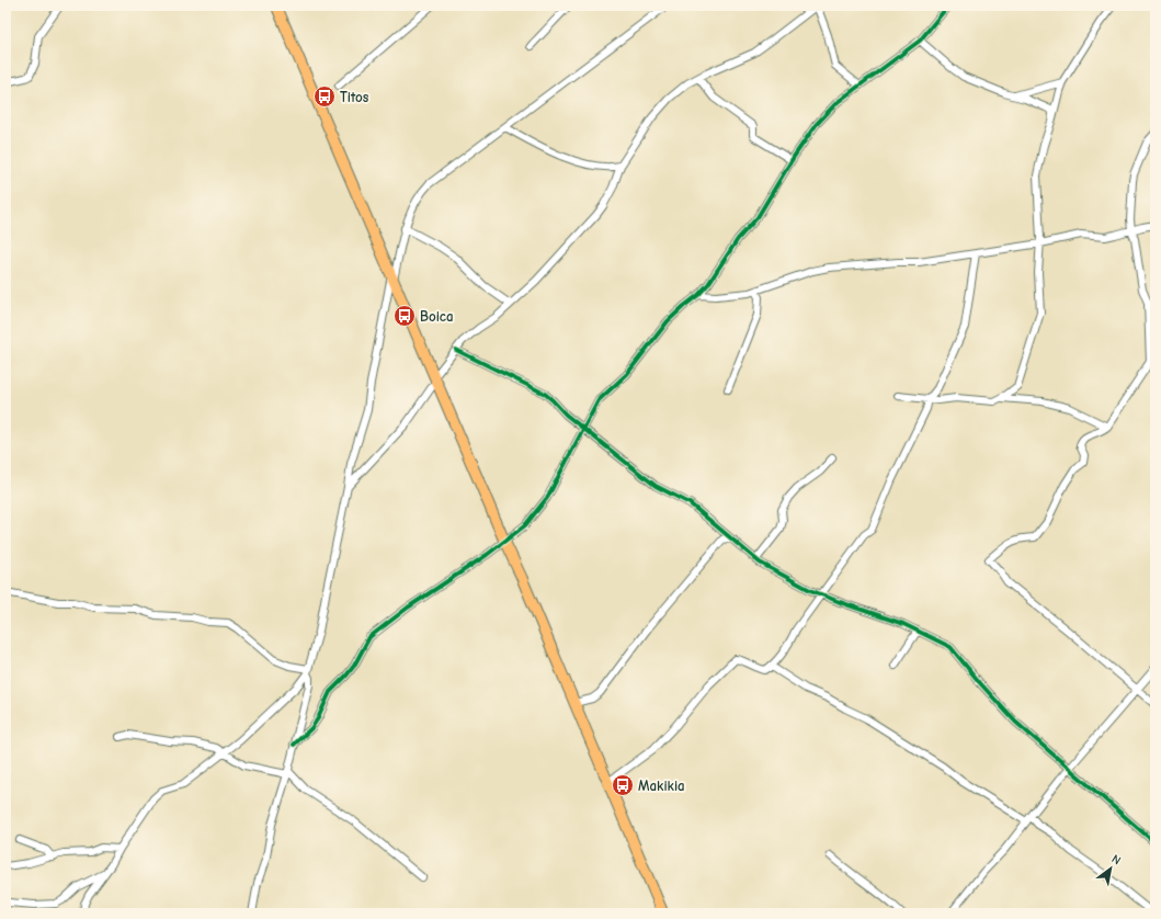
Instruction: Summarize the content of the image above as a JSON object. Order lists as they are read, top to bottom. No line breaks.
{"places":{"bus stop":["Titos","Boica","Makikia"]},"north":"top right"}
